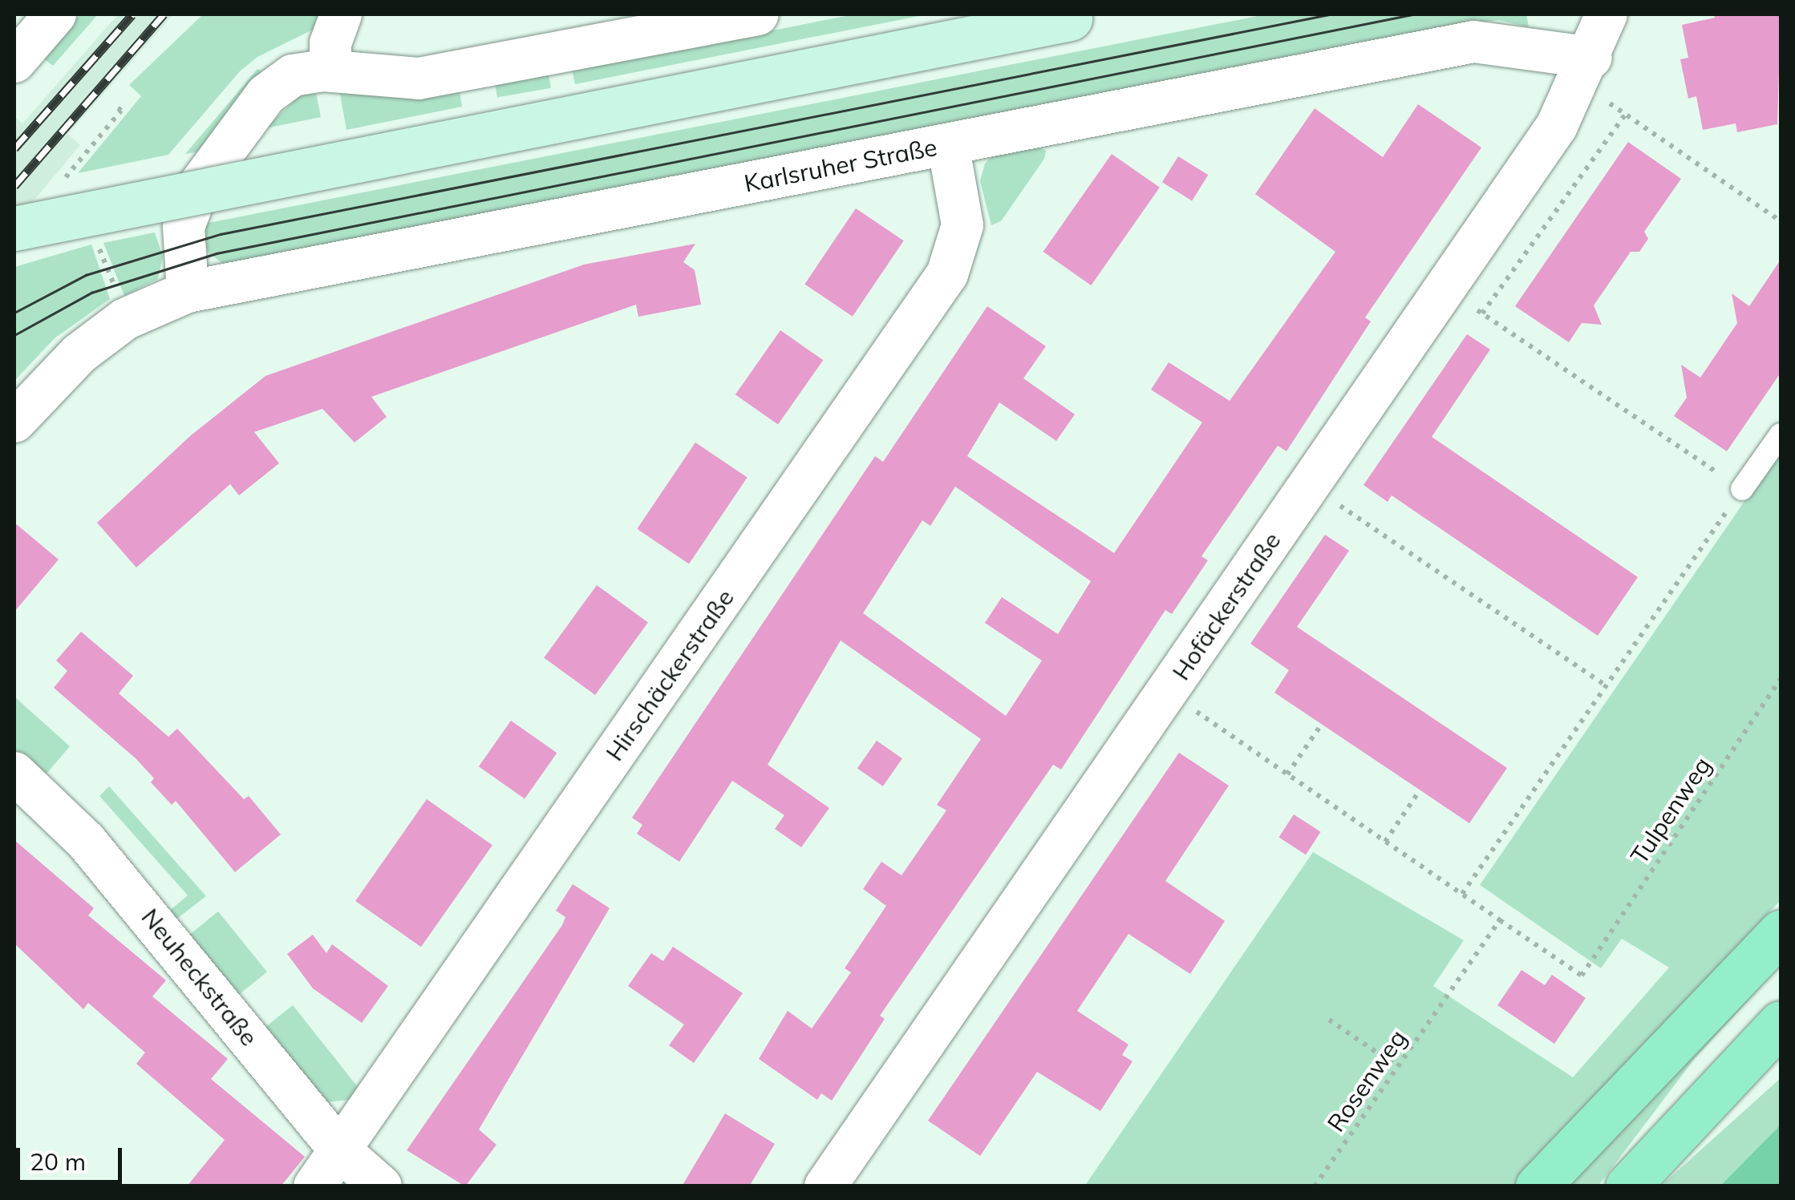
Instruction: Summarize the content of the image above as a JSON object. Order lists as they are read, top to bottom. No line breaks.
{"streets":{"street":["Karlsruher Straße","Hofäckerstraße","Hirschäckerstraße","Neuheckstraße"],"path":["Tulpenweg","Rosenweg"]},"crossings":[["Karlsruher Straße","Hofäckerstraße"],["Karlsruher Straße","Hirschäckerstraße"],["Hirschäckerstraße","Neuheckstraße"],["Tulpenweg","Rosenweg"]],"scale_bar":"20 m"}
